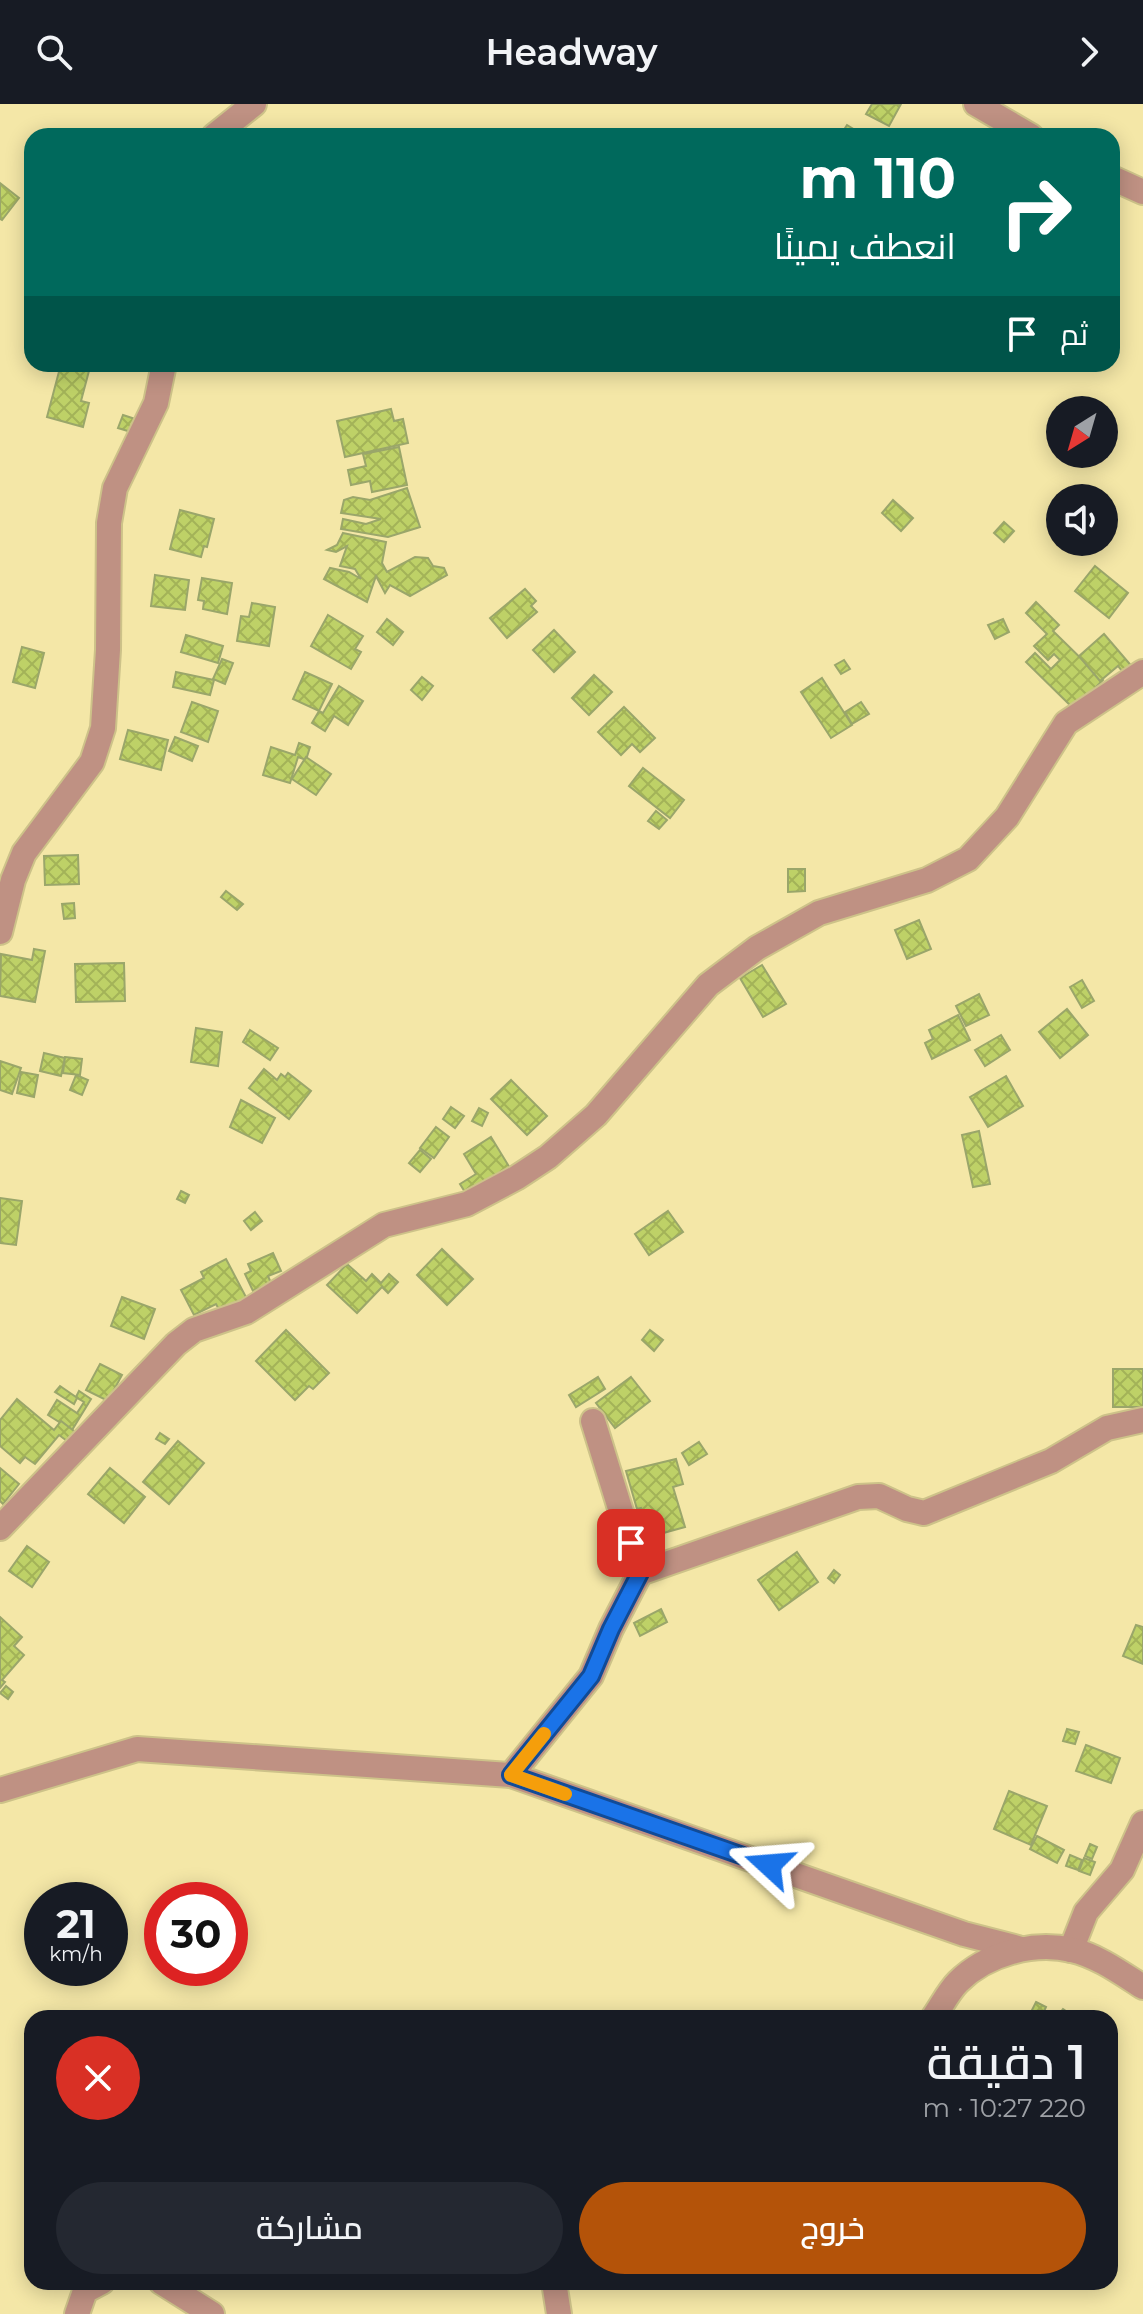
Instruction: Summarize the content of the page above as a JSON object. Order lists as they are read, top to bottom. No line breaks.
{"north":"bottom left","page":{"header":"Headway","turn":["110 m","انعطف يمينًا"],"then":"ثم","speed":"21 km/h","limit":"30","heading":["1 دقيقة","220 m · 10:27"],"buttons":["خروج","مشاركة"]}}
